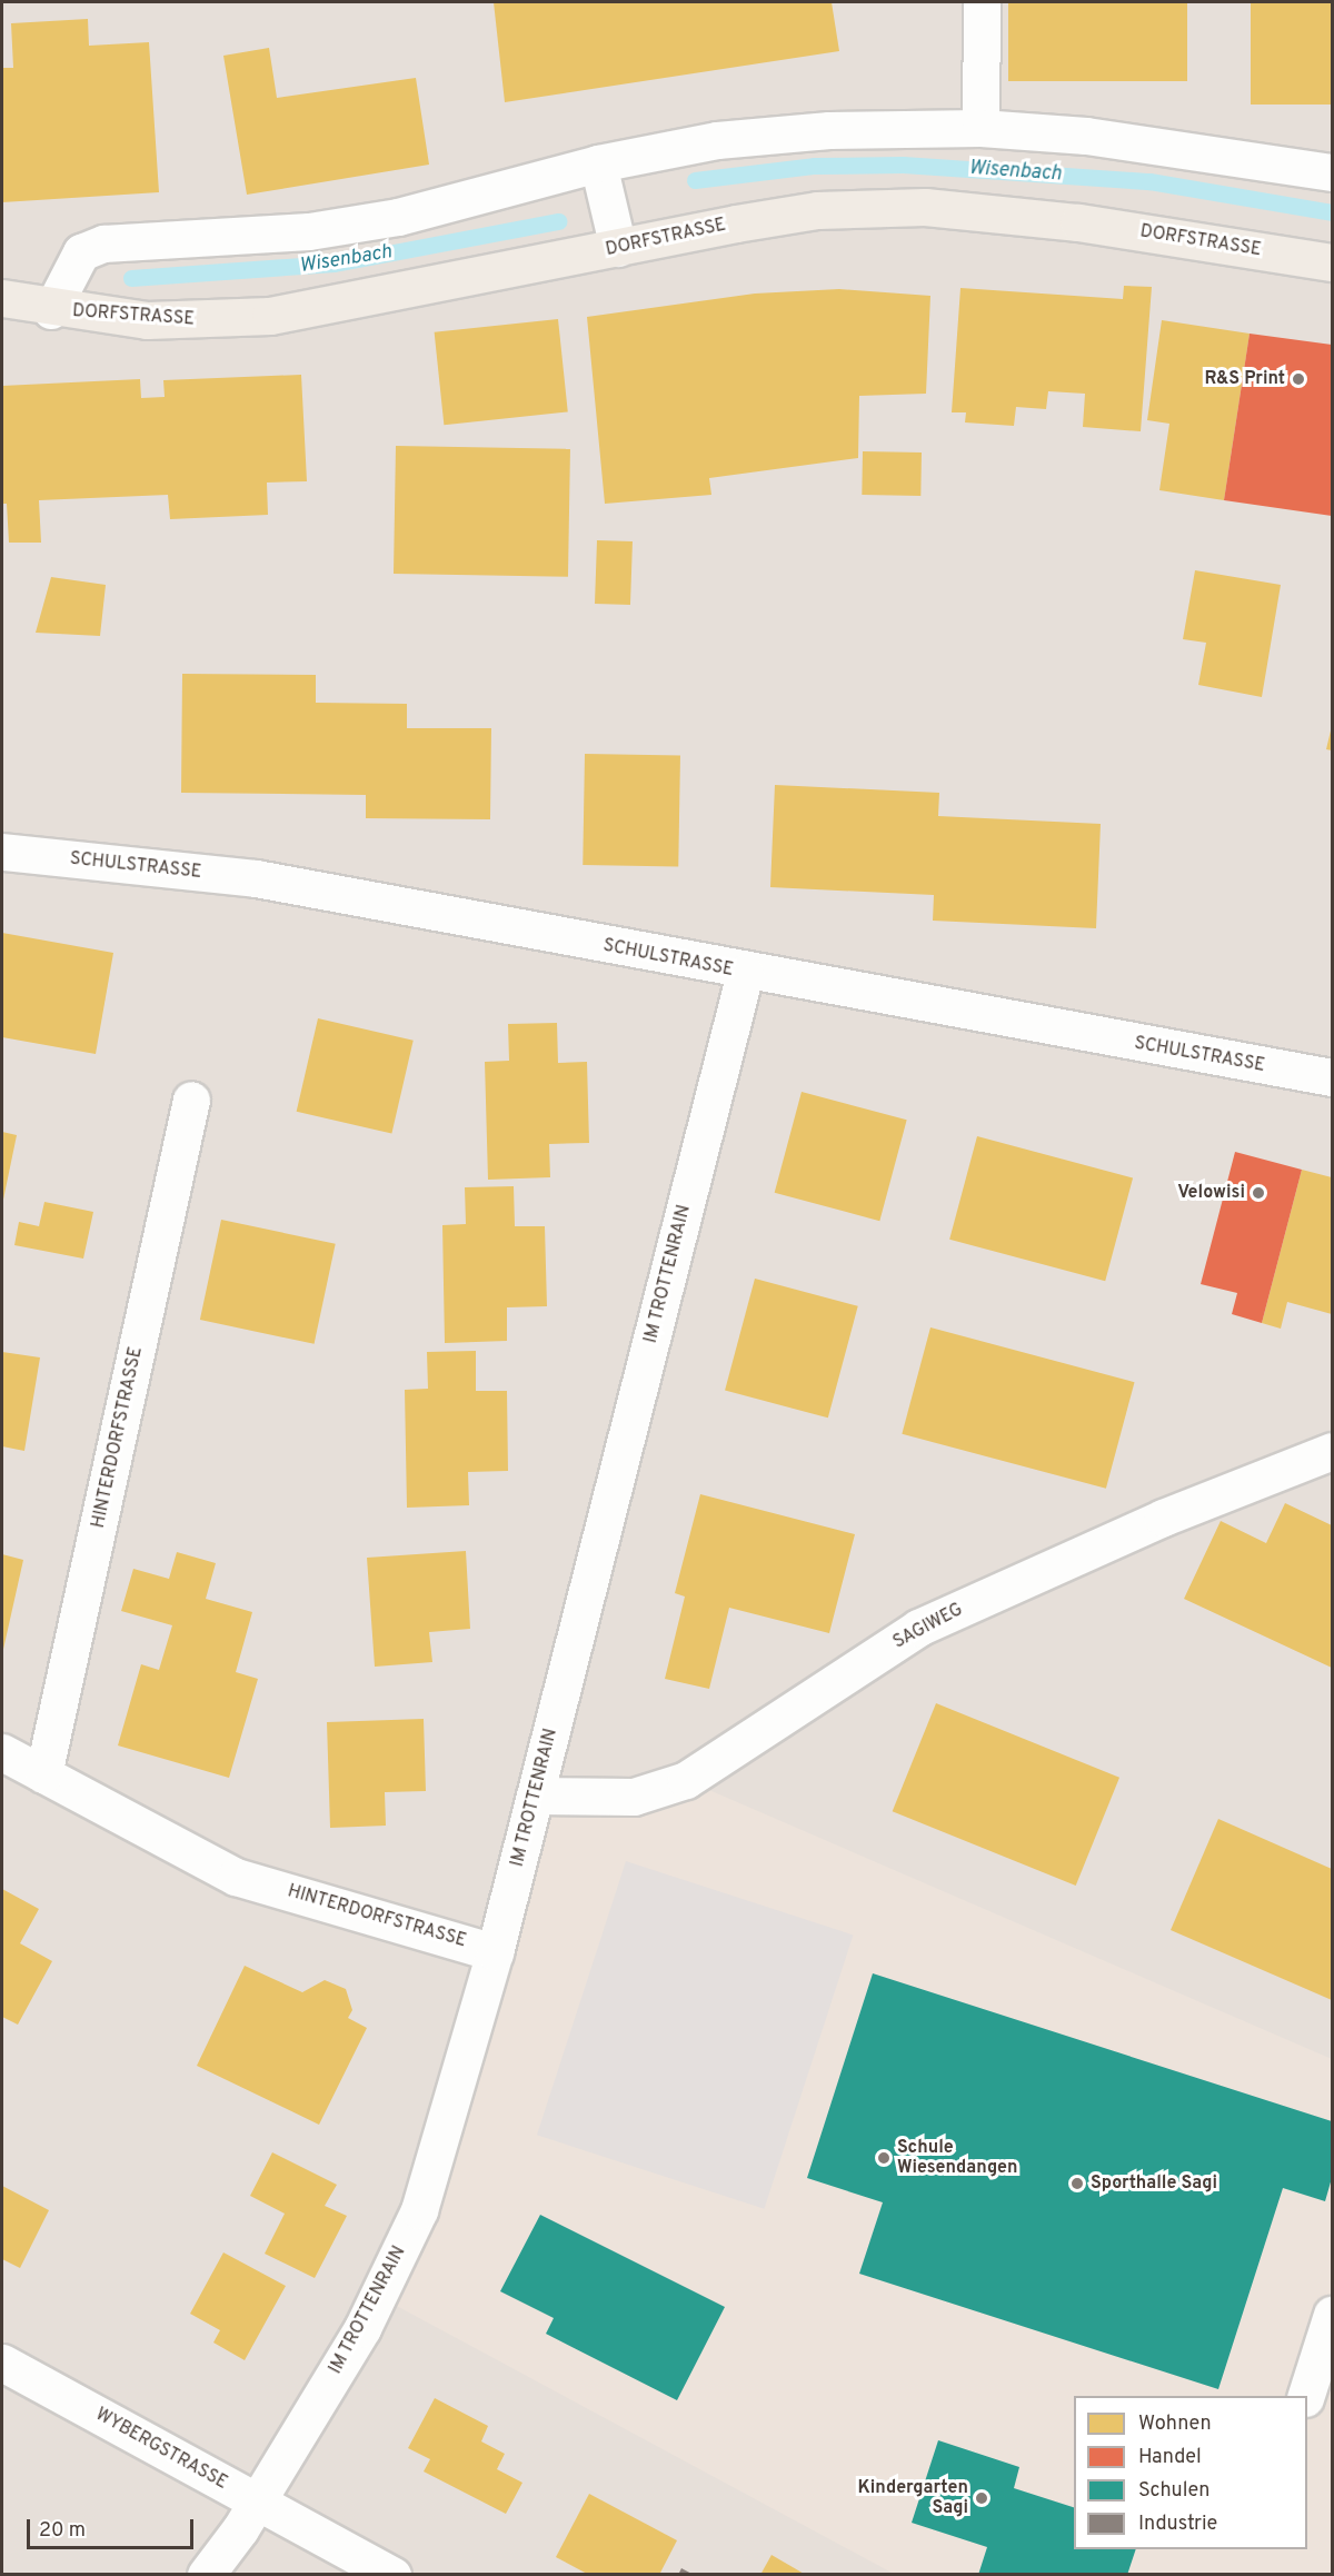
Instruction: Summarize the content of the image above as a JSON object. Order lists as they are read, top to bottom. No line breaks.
{"streets":{"main road":["DORFSTRASSE"],"street":["SCHULSTRASSE","IM TROTTENRAIN","HINTERDORFSTRASSE","SAGIWEG","WYBERGSTRASSE"]},"crossings":[["SCHULSTRASSE","IM TROTTENRAIN"],["IM TROTTENRAIN","HINTERDORFSTRASSE"],["IM TROTTENRAIN","SAGIWEG"],["IM TROTTENRAIN","WYBERGSTRASSE"]],"water":["Wisenbach"],"places":["R&S Print","Velowisi","Schule Wiesendangen","Sporthalle Sagi","Kindergarten Sagi"],"legend":["Wohnen","Handel","Schulen","Industrie"],"scale_bar":"20 m"}
